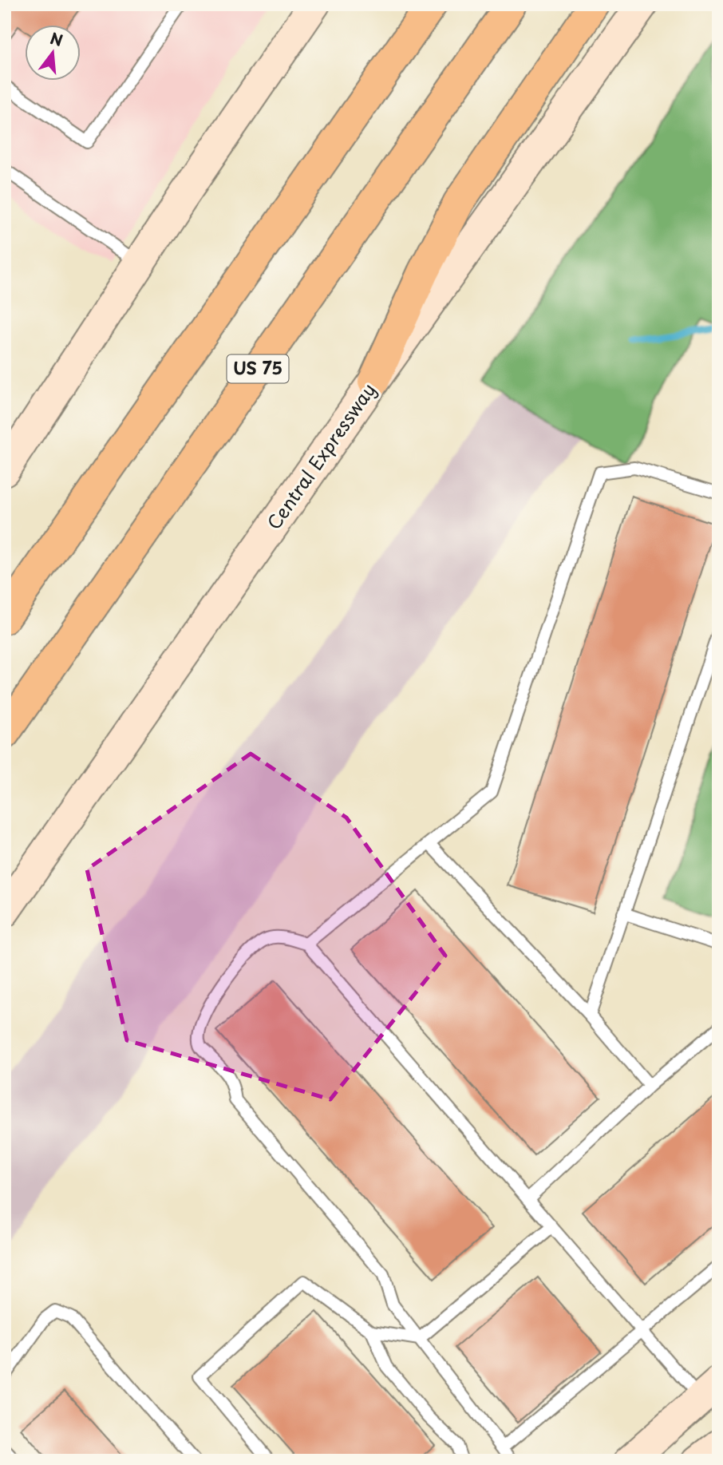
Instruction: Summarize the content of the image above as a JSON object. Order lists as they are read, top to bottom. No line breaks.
{"streets":{"highway":["US 75"],"main road":["Central Expressway"]},"north":"top"}
